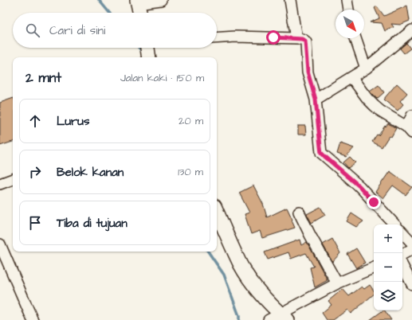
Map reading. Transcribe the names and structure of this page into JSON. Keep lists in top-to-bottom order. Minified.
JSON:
{"north":"bottom right","page":{"search":"Cari di sini","heading":["2 mnt","Jalan kaki · 150 m"],"list":[["Lurus","20 m"],["Belok kanan","130 m"],"Tiba di tujuan"],"map_buttons":["+","−"]}}
